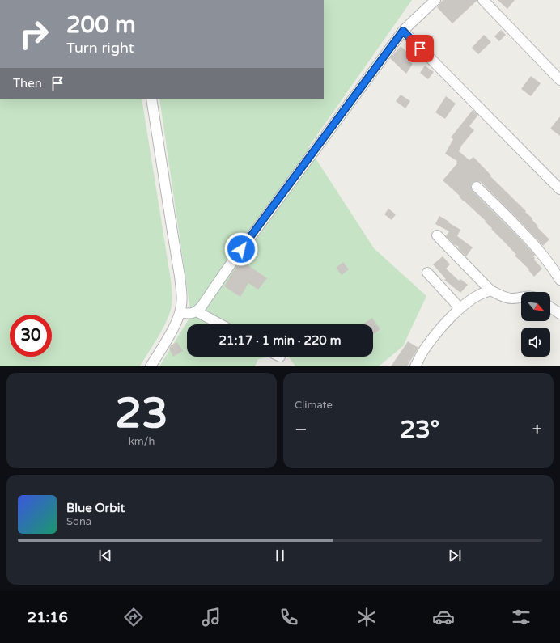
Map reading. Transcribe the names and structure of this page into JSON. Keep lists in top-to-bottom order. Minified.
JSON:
{"north":"bottom right","page":{"turn":["200 m","Turn right"],"then":"Then","limit":"30","trip":"21:17 · 1 min · 220 m","tile":[["23","km/h"],"Climate"],"heat":["−","23°","+"],"song":["Blue Orbit","Sona"],"tabs":"21:16"}}
